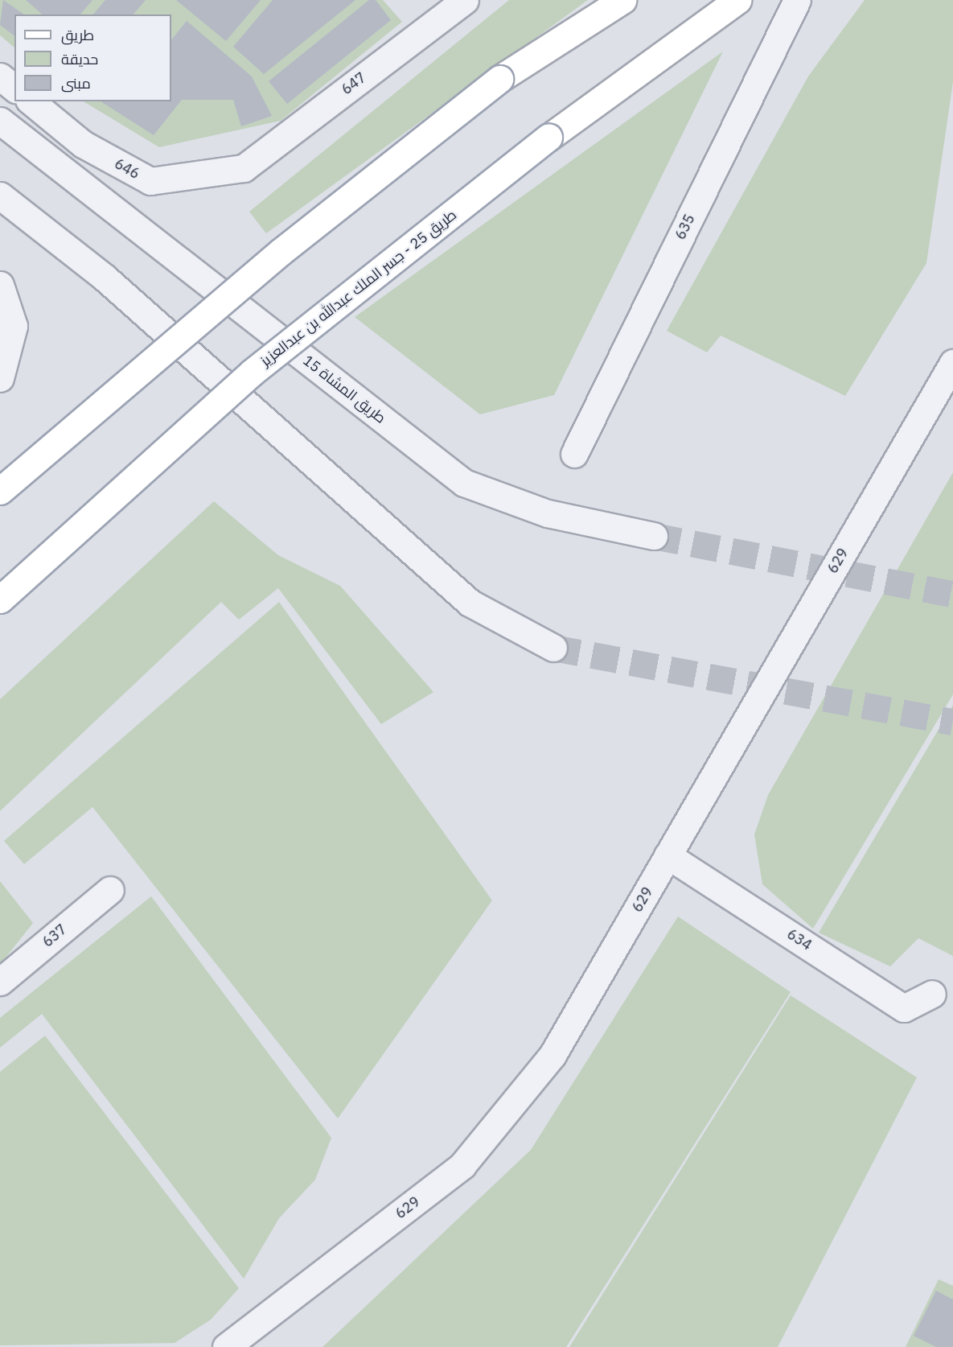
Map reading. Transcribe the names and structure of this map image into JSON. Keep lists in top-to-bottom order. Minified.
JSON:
{"streets":{"main road":["طريق 25 - جسر الملك عبدالله بن عبدالعزيز"],"street":["647","646","635","طريق المشاة 15","629","637","634"]},"crossings":[["647","646"],["629","634"]],"legend":["طريق","حديقة","مبنى"]}
